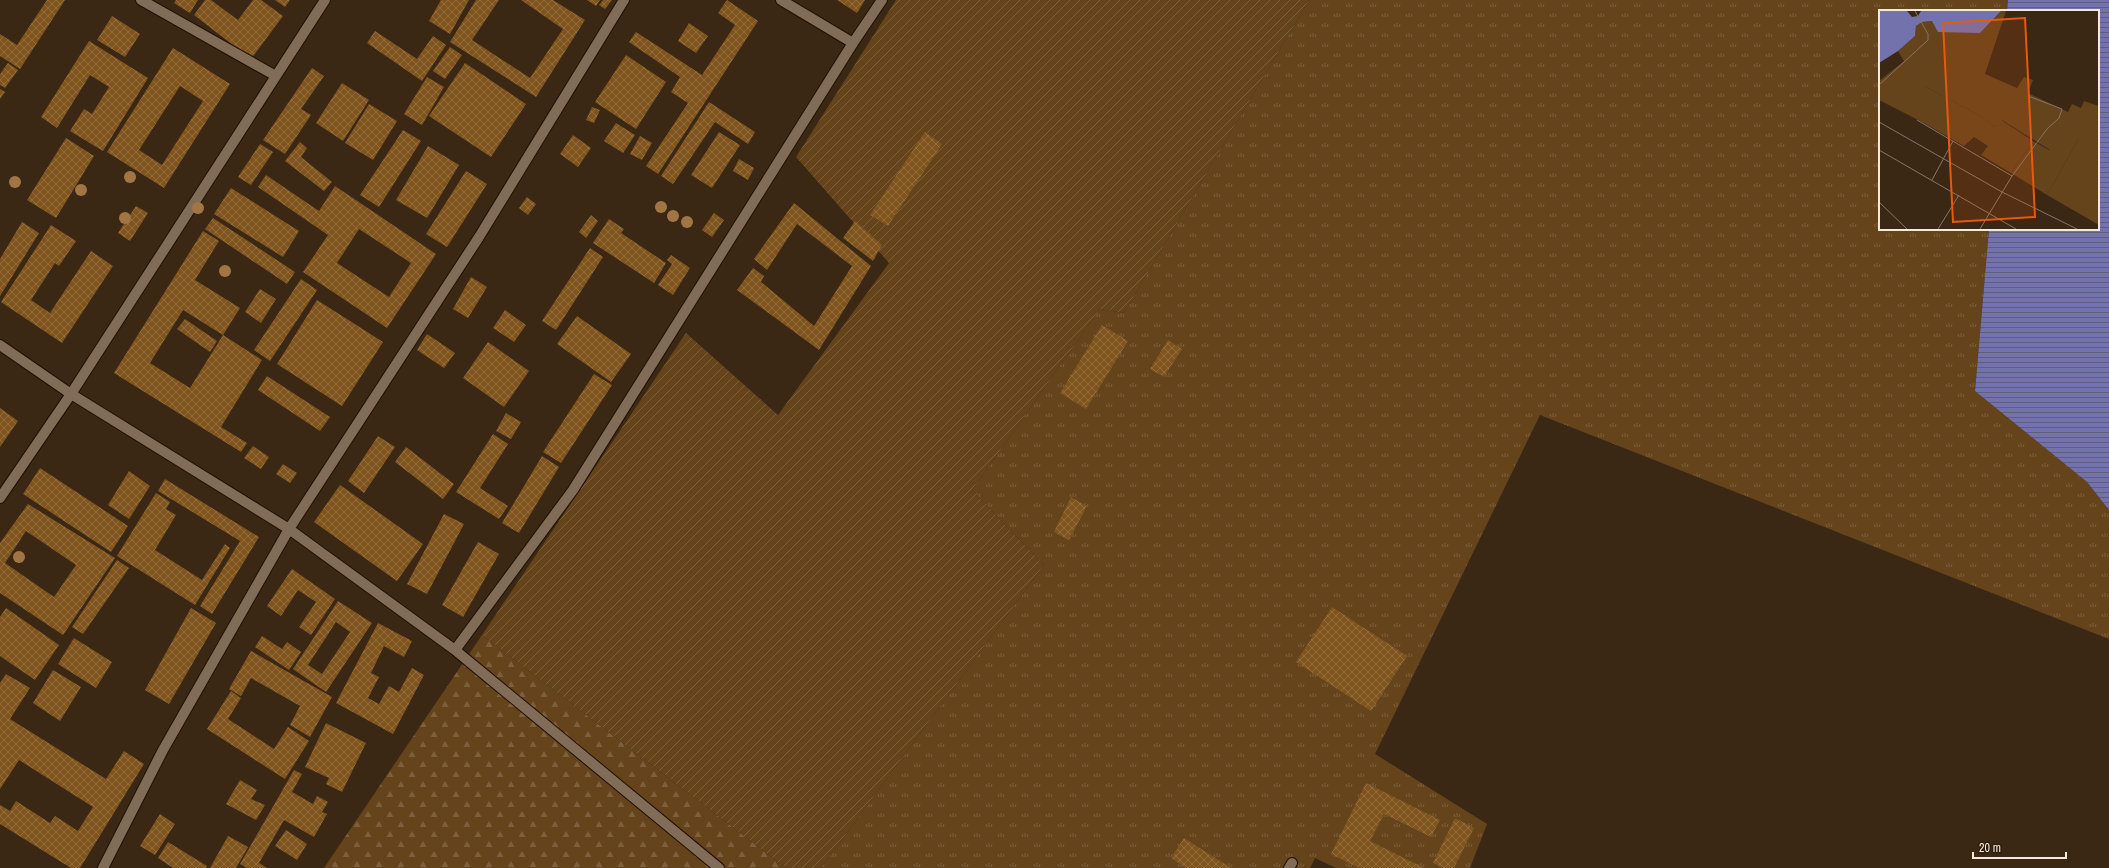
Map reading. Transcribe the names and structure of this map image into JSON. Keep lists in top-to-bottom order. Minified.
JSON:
{"scale_bar":"20 m"}
